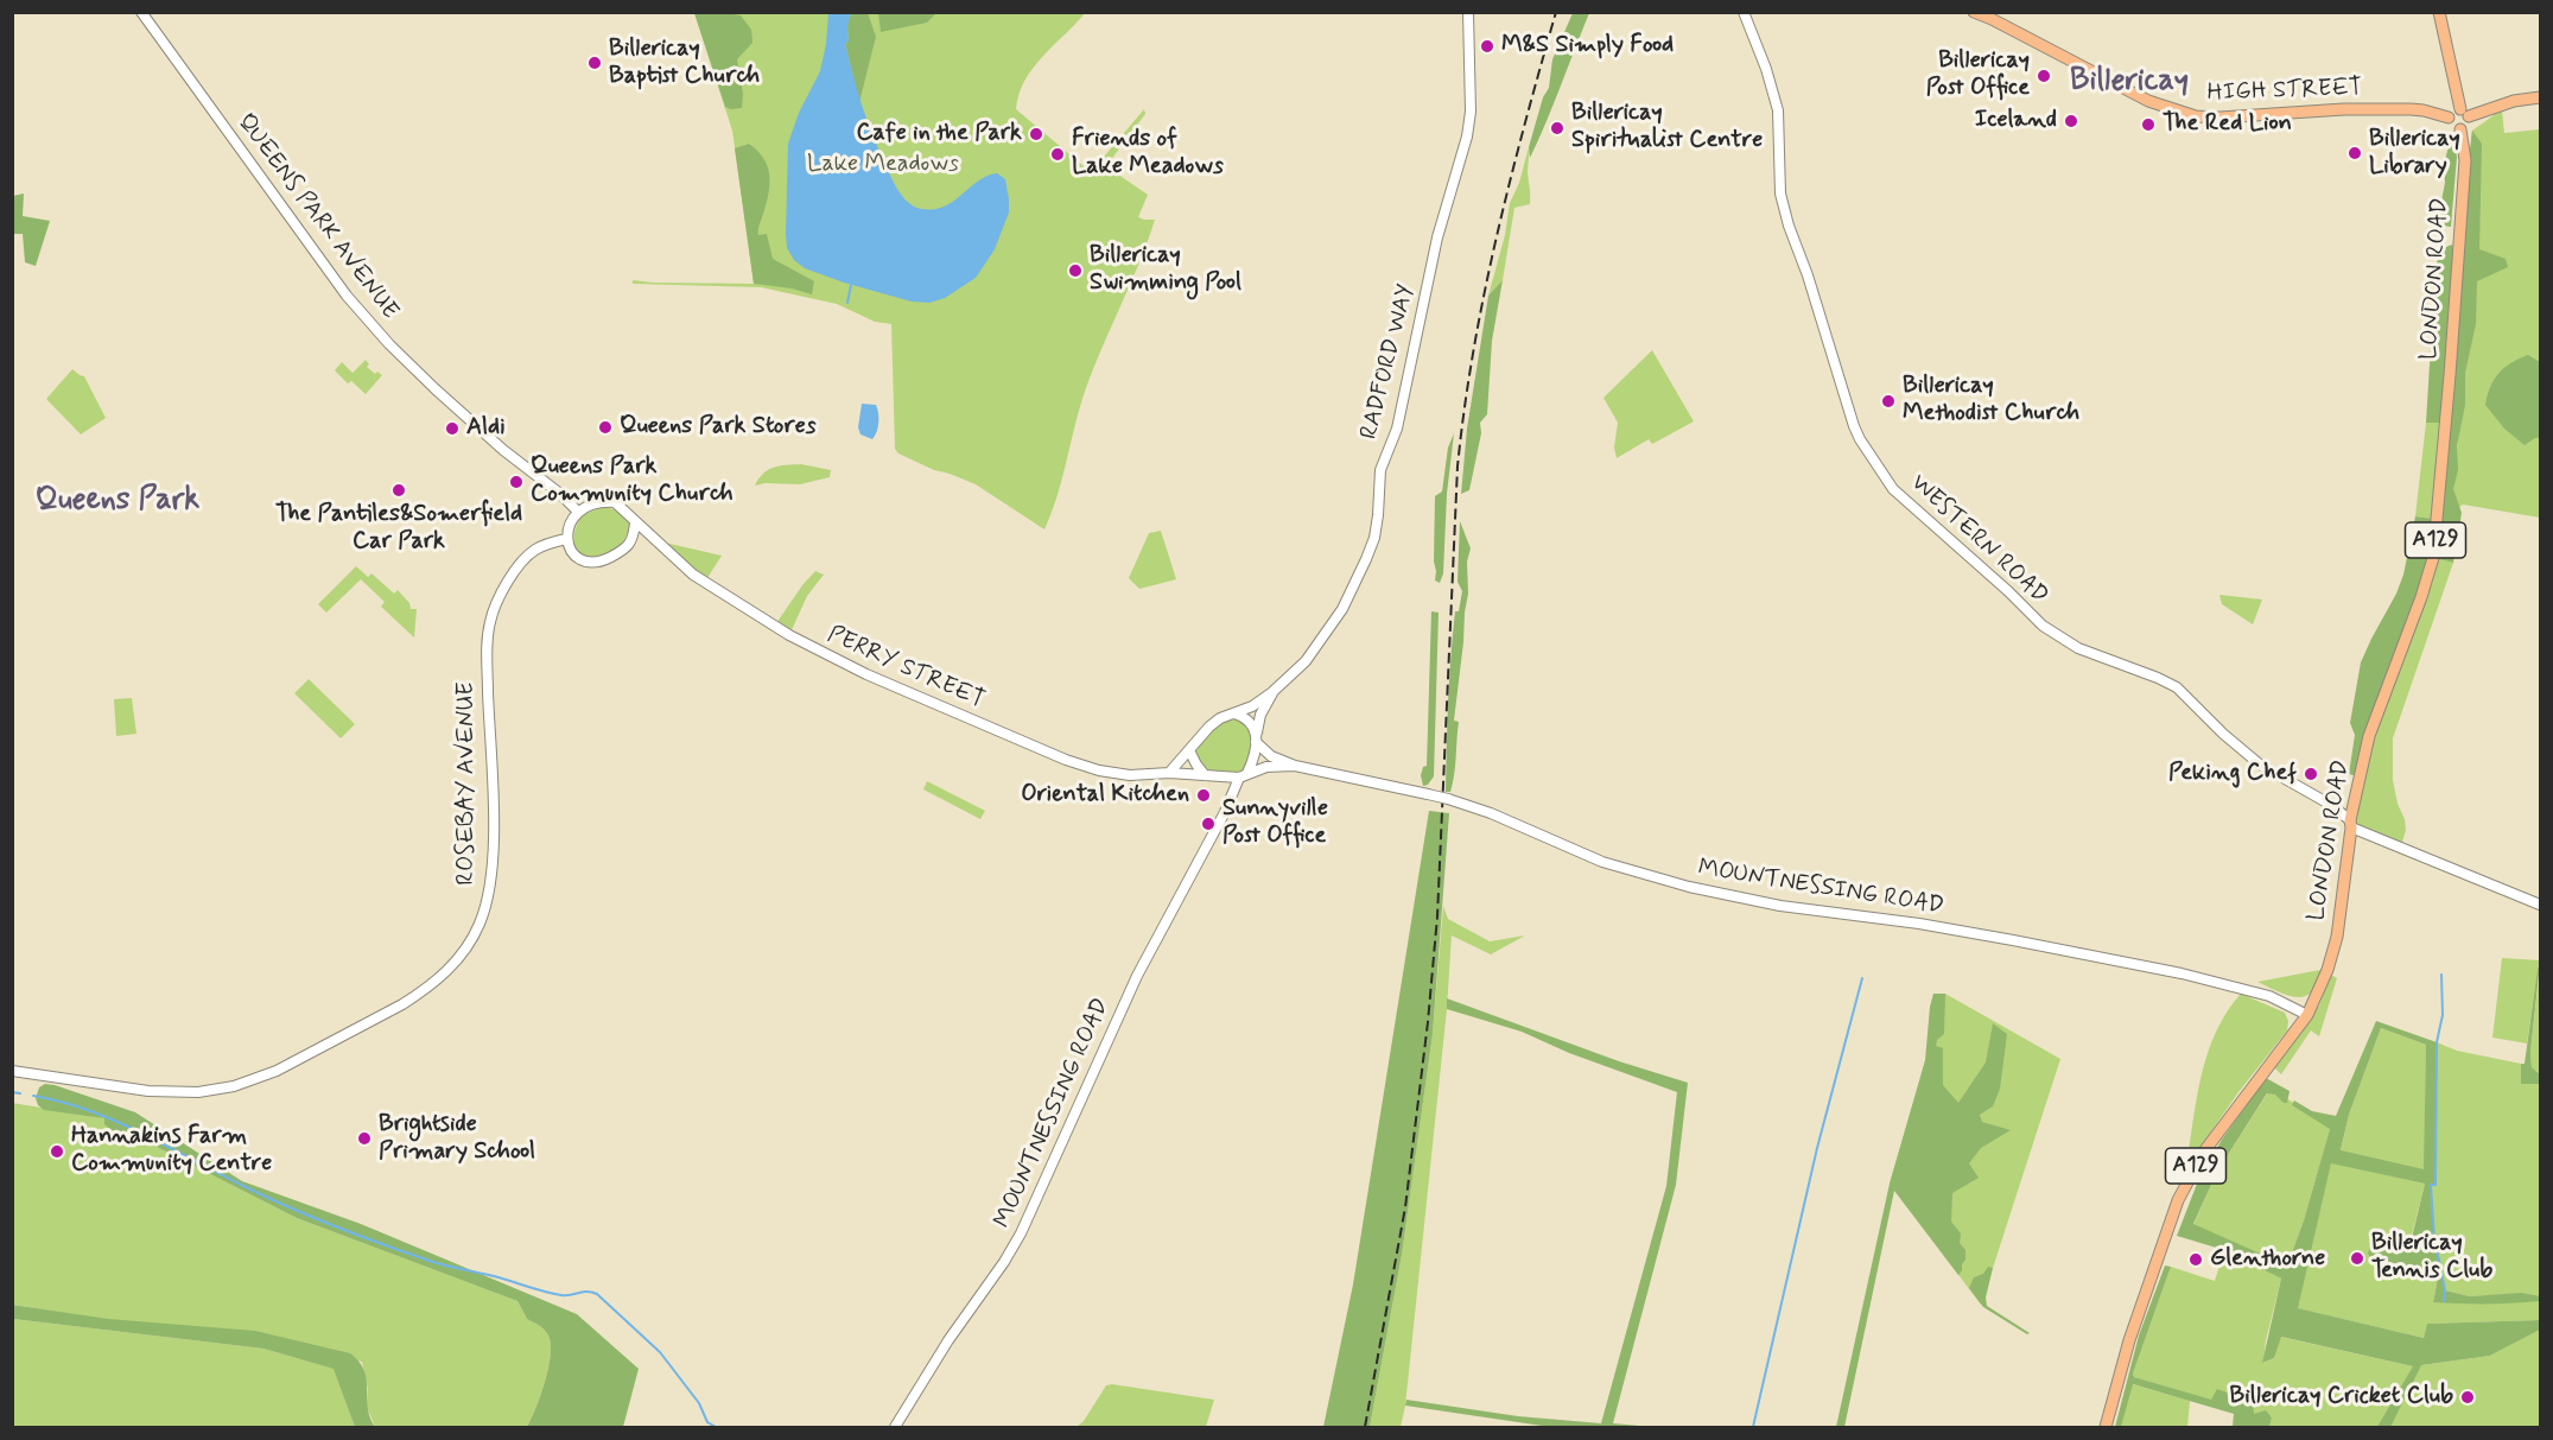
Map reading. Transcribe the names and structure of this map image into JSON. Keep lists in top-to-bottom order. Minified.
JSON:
{"streets":{"main road":["HIGH STREET","LONDON ROAD","A129"],"street":["QUEENS PARK AVENUE","RADFORD WAY","WESTERN ROAD","PERRY STREET","ROSEBAY AVENUE","MOUNTNESSING ROAD"]},"crossings":[["HIGH STREET","LONDON ROAD"],["QUEENS PARK AVENUE","PERRY STREET"],["QUEENS PARK AVENUE","ROSEBAY AVENUE"],["LONDON ROAD","WESTERN ROAD"],["LONDON ROAD","MOUNTNESSING ROAD"],["RADFORD WAY","PERRY STREET"],["RADFORD WAY","MOUNTNESSING ROAD"],["PERRY STREET","ROSEBAY AVENUE"],["PERRY STREET","MOUNTNESSING ROAD"]],"districts":["Billericay","Queens Park"],"parks":["Lake Meadows"],"places":["M&S Simply Food","Billericay Baptist Church","Billericay Post Office","Iceland","The Red Lion","Billericay Spiritualist Centre","Cafe in the Park","Billericay Library","Friends of Lake Meadows","Billericay Swimming Pool","Billericay Methodist Church","Queens Park Stores","Aldi","Queens Park Community Church","The Pantiles&Somerfield Car Park","Peking Chef","Oriental Kitchen","Sunnyville Post Office","Brightside Primary School","Hannakins Farm Community Centre","Billericay Tennis Club","Glenthorne","Billericay Cricket Club"]}
